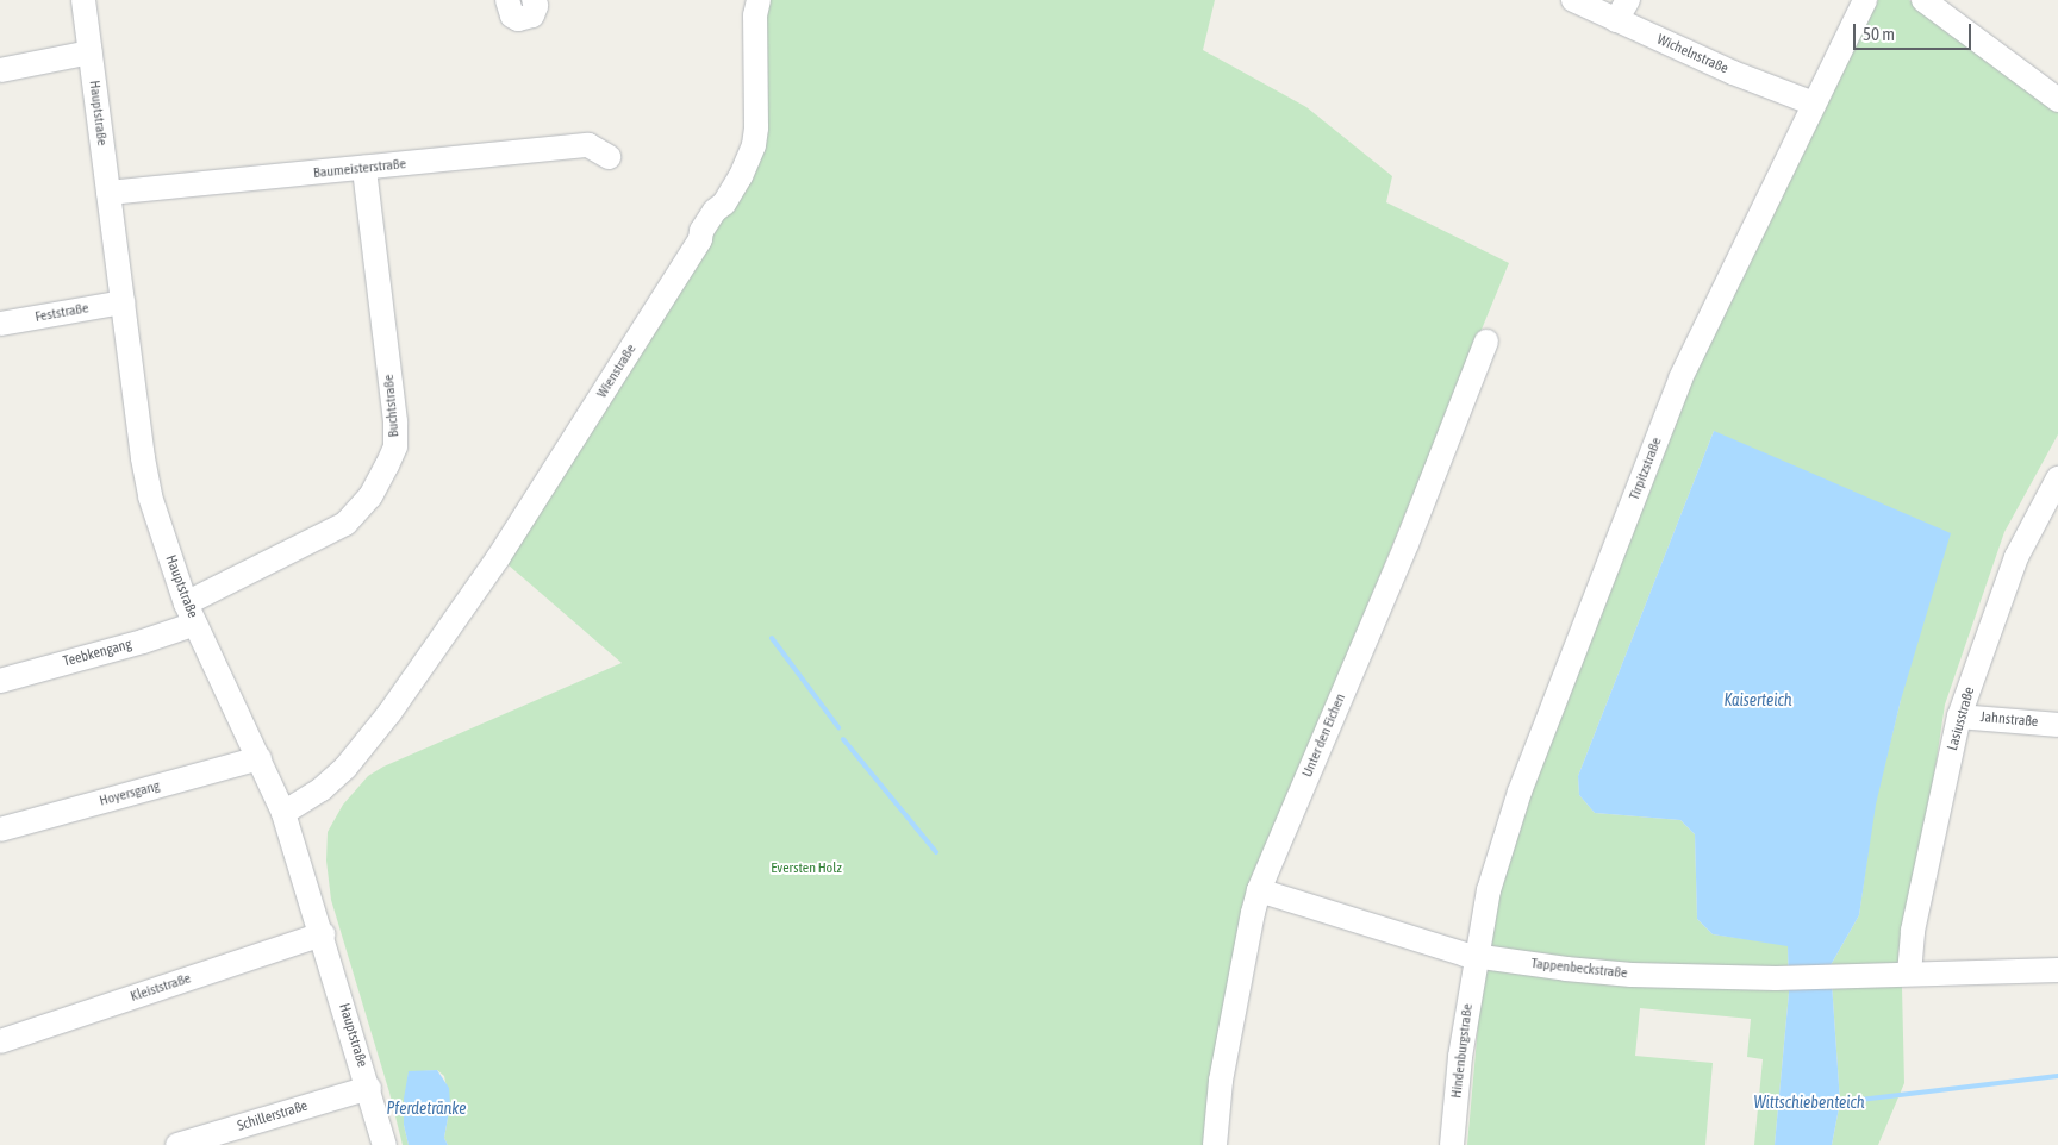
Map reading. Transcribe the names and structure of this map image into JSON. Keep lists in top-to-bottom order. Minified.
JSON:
{"streets":{"street":["Wichelnstraße","Hauptstraße","Baumeisterstraße","Feststraße","Wienstraße","Buchtstraße","Tirpitzstraße","Teebkengang","Lasiusstraße","Jahnstraße","Unter den Eichen","Hoyersgang","Tappenbeckstraße","Kleiststraße","Hindenburgstraße","Schillerstraße"]},"crossings":[["Wichelnstraße","Tirpitzstraße"],["Hauptstraße","Baumeisterstraße"],["Hauptstraße","Feststraße"],["Hauptstraße","Wienstraße"],["Hauptstraße","Buchtstraße"],["Hauptstraße","Teebkengang"],["Hauptstraße","Hoyersgang"],["Hauptstraße","Kleiststraße"],["Hauptstraße","Schillerstraße"],["Baumeisterstraße","Buchtstraße"],["Buchtstraße","Teebkengang"],["Tirpitzstraße","Tappenbeckstraße"],["Tirpitzstraße","Hindenburgstraße"],["Lasiusstraße","Jahnstraße"],["Lasiusstraße","Tappenbeckstraße"],["Unter den Eichen","Tappenbeckstraße"],["Tappenbeckstraße","Hindenburgstraße"]],"water":["Kaiserteich","Wittschiebenteich","Pferdetränke"],"parks":["Eversten Holz"],"scale_bar":"50 m"}
